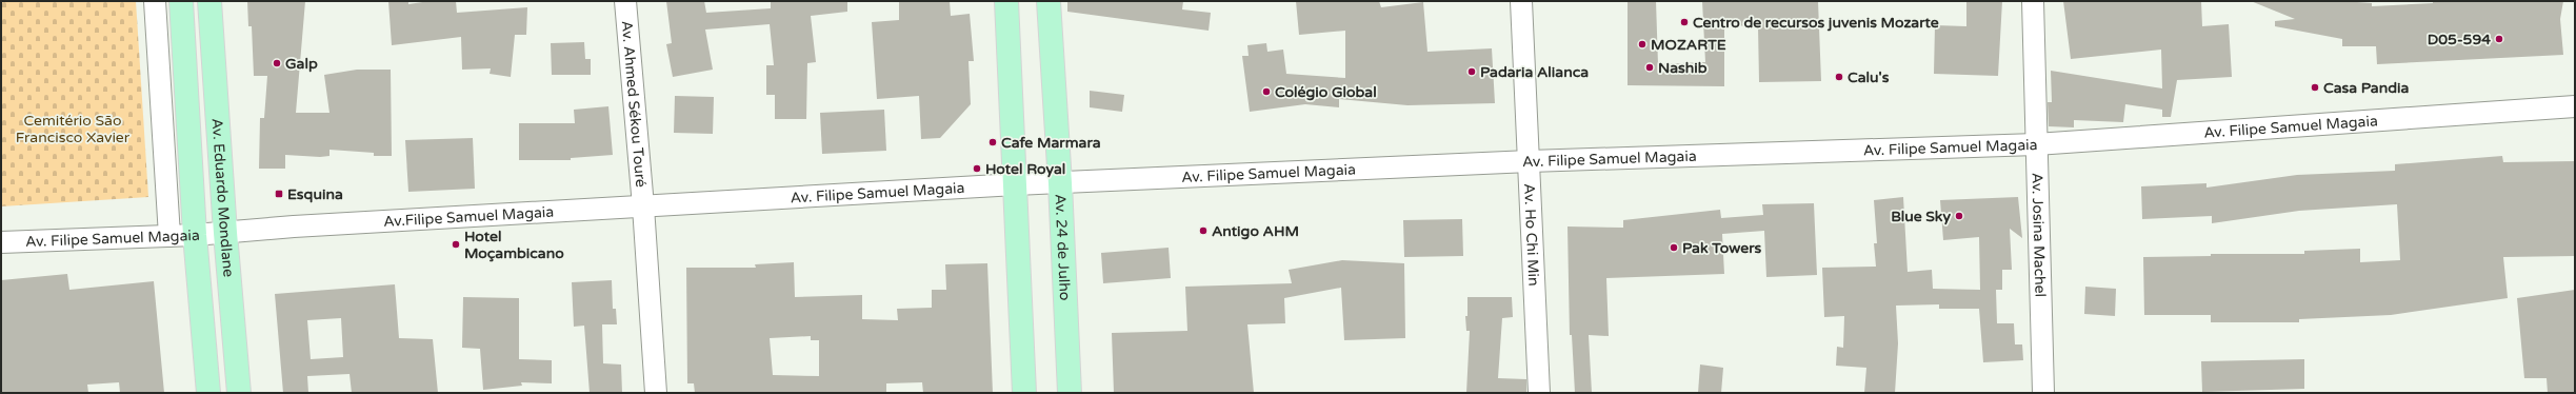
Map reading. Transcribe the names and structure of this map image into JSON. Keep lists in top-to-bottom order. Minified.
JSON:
{"streets":{"main road":["Av. Eduardo Mondlane","Av. 24 de Julho"],"street":["Av. Ahmed Sékou Touré","Av. Filipe Samuel Magaia","Av.Filipe Samuel Magaia","Av. Ho Chi Min","Av. Josina Machel"]},"crossings":[["Av. Ahmed Sékou Touré","Av. Filipe Samuel Magaia"],["Av. Ahmed Sékou Touré","Av.Filipe Samuel Magaia"],["Av. Filipe Samuel Magaia","Av. Eduardo Mondlane"],["Av. Filipe Samuel Magaia","Av.Filipe Samuel Magaia"],["Av. Filipe Samuel Magaia","Av. Ho Chi Min"],["Av. Filipe Samuel Magaia","Av. Josina Machel"],["Av. Filipe Samuel Magaia","Av. 24 de Julho"],["Av. Eduardo Mondlane","Av.Filipe Samuel Magaia"]],"parks":["Cemitério São Francisco Xavier"],"places":{"other":["Centro de recursos juvenis Mozarte","D05-594","MOZARTE","Galp","Nashib","Padaria Alianca","Calu's","Casa Pandia","Colégio Global","Cafe Marmara","Hotel Royal","Blue Sky","Antigo AHM","Hotel Moçambicano","Pak Towers"],"transit":["Esquina"]}}
